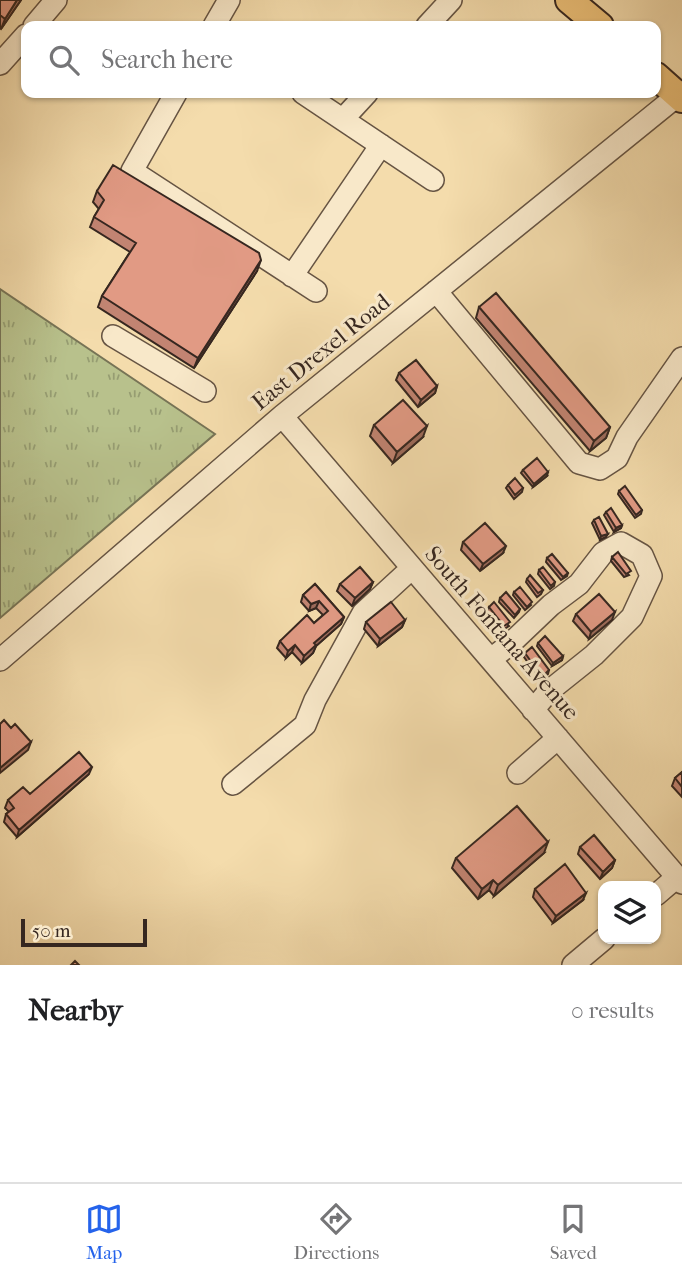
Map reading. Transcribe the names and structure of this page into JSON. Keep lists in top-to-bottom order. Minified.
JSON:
{"streets":{"street":["East Drexel Road","South Fontana Avenue"]},"crossings":[["East Drexel Road","South Fontana Avenue"]],"scale_bar":"50 m","page":{"search":"Search here","scale":"50 m","heading":["Nearby","0 results"],"nav":["Map","Directions","Saved"]}}
